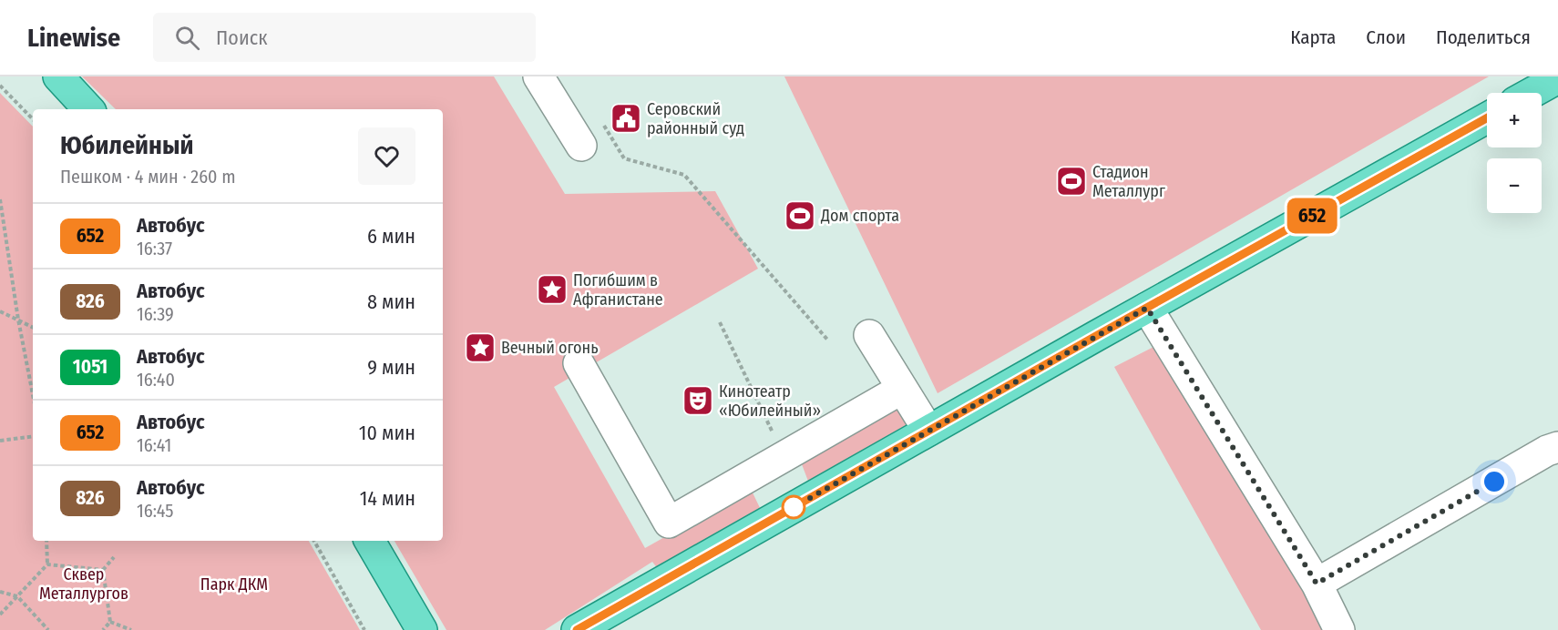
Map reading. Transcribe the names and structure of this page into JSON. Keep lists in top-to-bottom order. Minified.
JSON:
{"parks":["Сквер Металлургов","Парк ДКМ"],"places":{"public building":["Серовский районный суд"],"sports":["Стадион Металлург","Дом спорта"],"place":["Погибшим в Афганистане","Вечный огонь"],"theatre":["Кинотеатр «Юбилейный»"]},"lines":["bus line 652"],"page":{"header":"Linewise","search":"Поиск","nav":["Карта","Слои","Поделиться"],"on_map":"652","map_buttons":["+","−"],"heading":["Юбилейный","Пешком · 4 мин · 260 m"],"list":[{"mark":"652","name":"Автобус","note":"16:37","value":"6 мин"},{"mark":"826","name":"Автобус","note":"16:39","value":"8 мин"},{"mark":"1051","name":"Автобус","note":"16:40","value":"9 мин"},{"mark":"652","name":"Автобус","note":"16:41","value":"10 мин"},{"mark":"826","name":"Автобус","note":"16:45","value":"14 мин"}]}}
